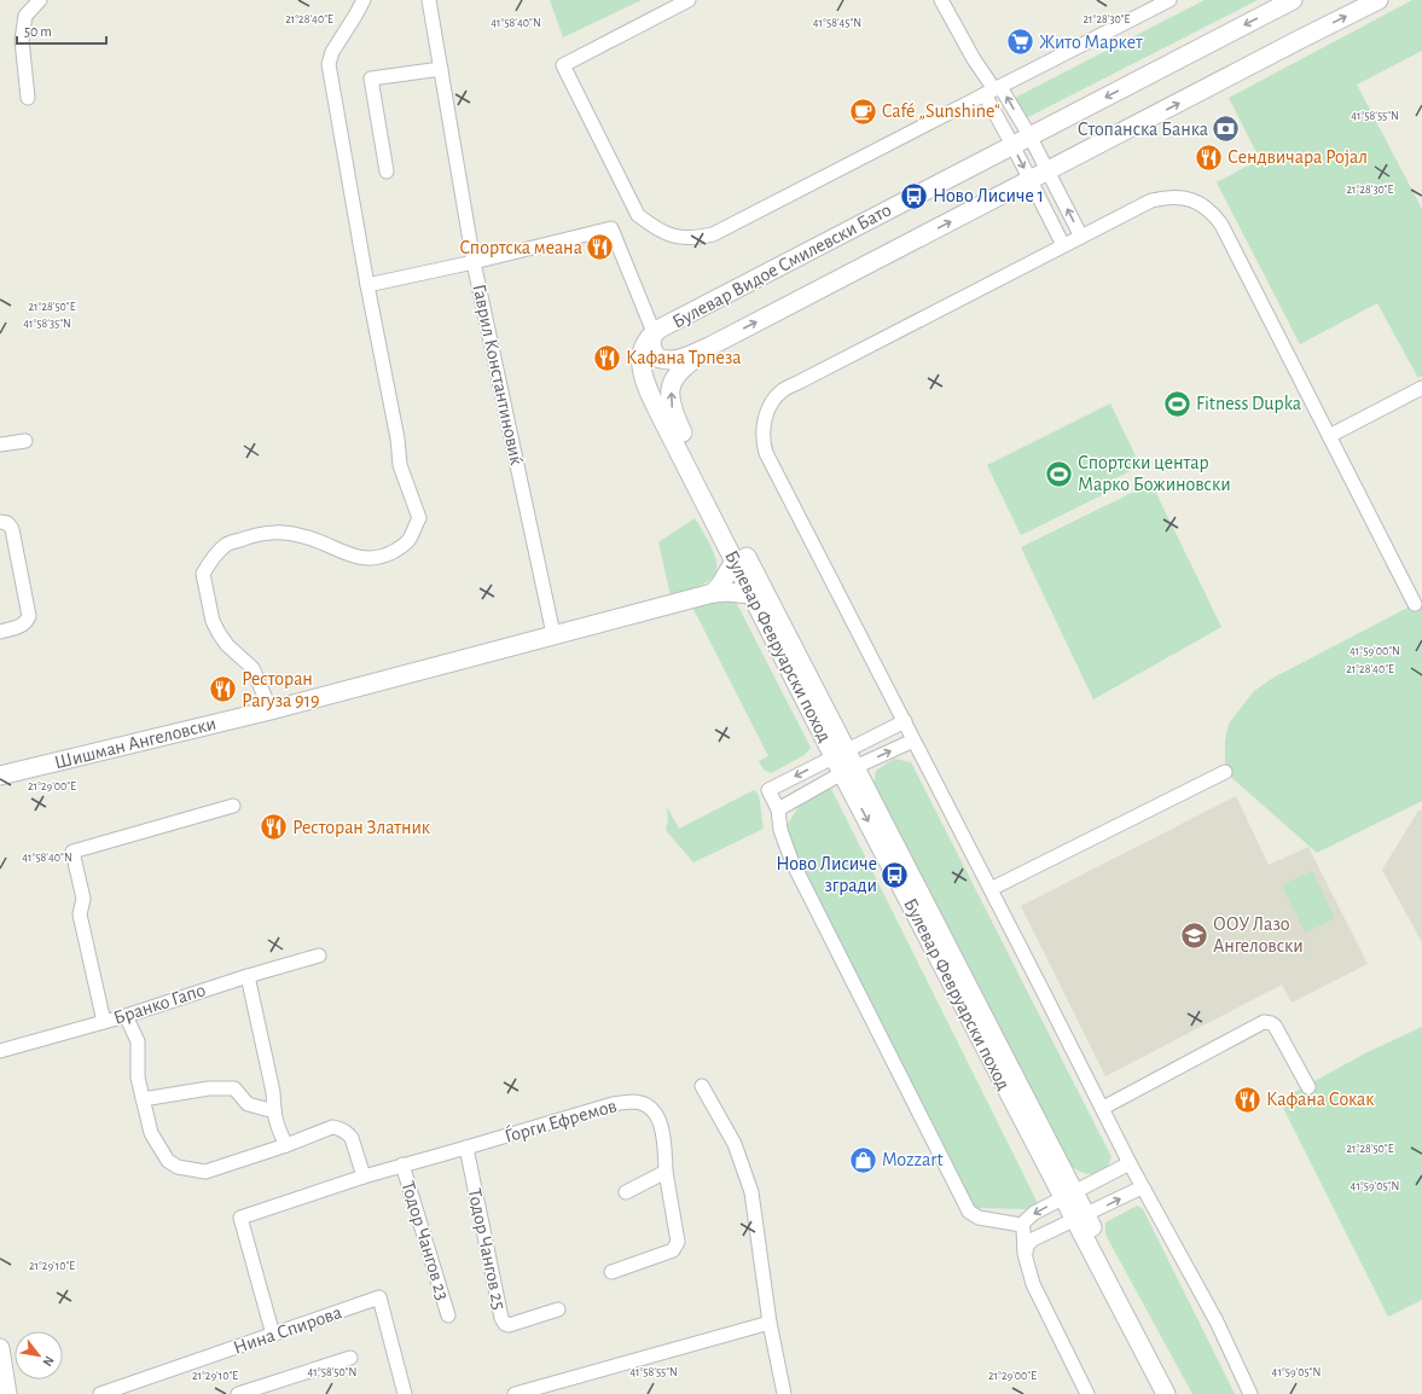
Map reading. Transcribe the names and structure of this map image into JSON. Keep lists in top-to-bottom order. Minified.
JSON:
{"streets":{"street":["Булевар Видое Смилевски Бато","Гаврил Константиновиќ","Булевар Февруарски поход","Шишман Ангеловски","Бранко Гапо","Ѓорги Ефремов","Тодор Чангов 23","Тодор Чангов 25","Нина Спирова"]},"crossings":[["Булевар Видое Смилевски Бато","Булевар Февруарски поход"],["Ѓорги Ефремов","Тодор Чангов 23"],["Ѓорги Ефремов","Тодор Чангов 25"],["Ѓорги Ефремов","Нина Спирова"]],"places":{"supermarket":["Жито Маркет"],"cafe":["Café „Sunshine“"],"bank":["Стопанска Банка"],"restaurant":["Сендвичара Ројал","Спортска меана","Кафана Трпеза","Ресторан Рагуза 919","Ресторан Златник","Кафана Сокак"],"bus stop":["Ново Лисиче 1","Ново Лисиче згради"],"sports":["Fitness Dupka","Спортски центар Марко Божиновски"],"school or university":["ООУ Лазо Ангеловски"],"shop":["Mozzart"]},"scale_bar":"50 m","north":"bottom right","coordinates":["21°28'40\"E","21°28'30\"E","41°58'40\"N","41°58'45\"N","41°58'55\"N","21°28'50\"E","41°58'35\"N","41°59'00\"N","21°29'00\"E","41°59'05\"N","21°29'10\"E","41°58'50\"N"]}
